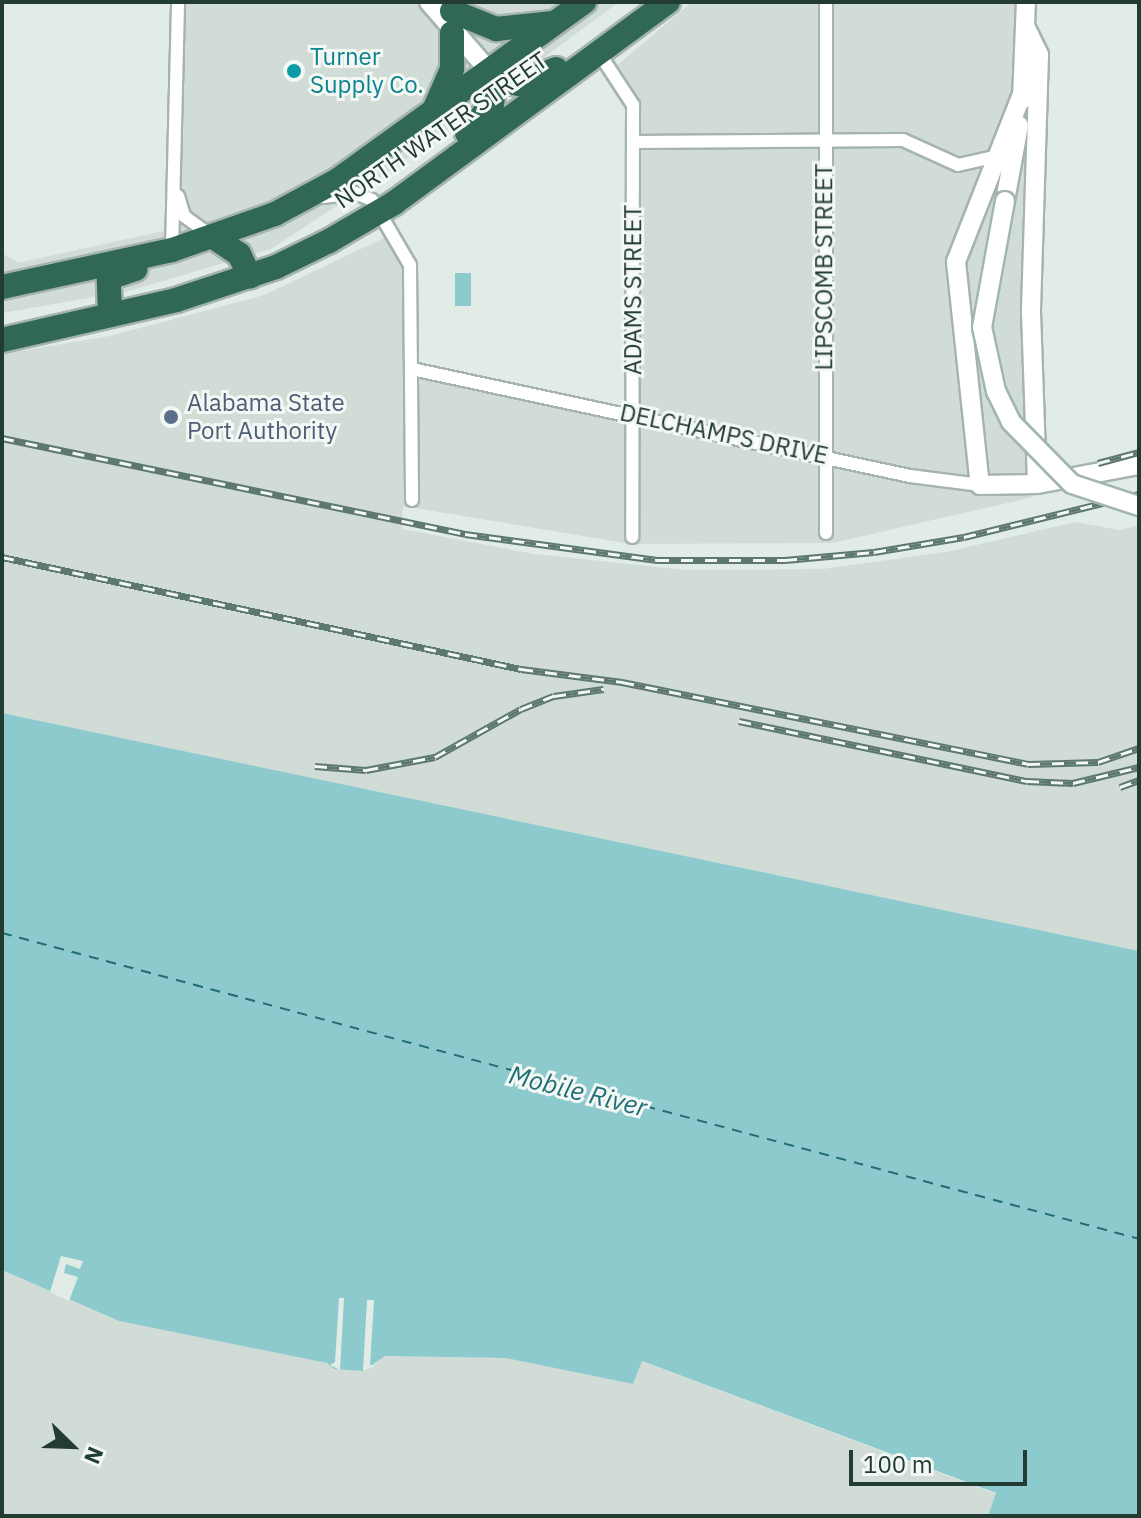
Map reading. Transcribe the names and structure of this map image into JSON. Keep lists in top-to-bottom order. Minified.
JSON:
{"streets":{"highway":["NORTH WATER STREET"],"street":["LIPSCOMB STREET","ADAMS STREET","DELCHAMPS DRIVE"]},"crossings":[["NORTH WATER STREET","ADAMS STREET"],["LIPSCOMB STREET","DELCHAMPS DRIVE"],["ADAMS STREET","DELCHAMPS DRIVE"]],"water":["Mobile River"],"places":["Turner Supply Co.","Alabama State Port Authority"],"scale_bar":"100 m","north":"bottom right"}
